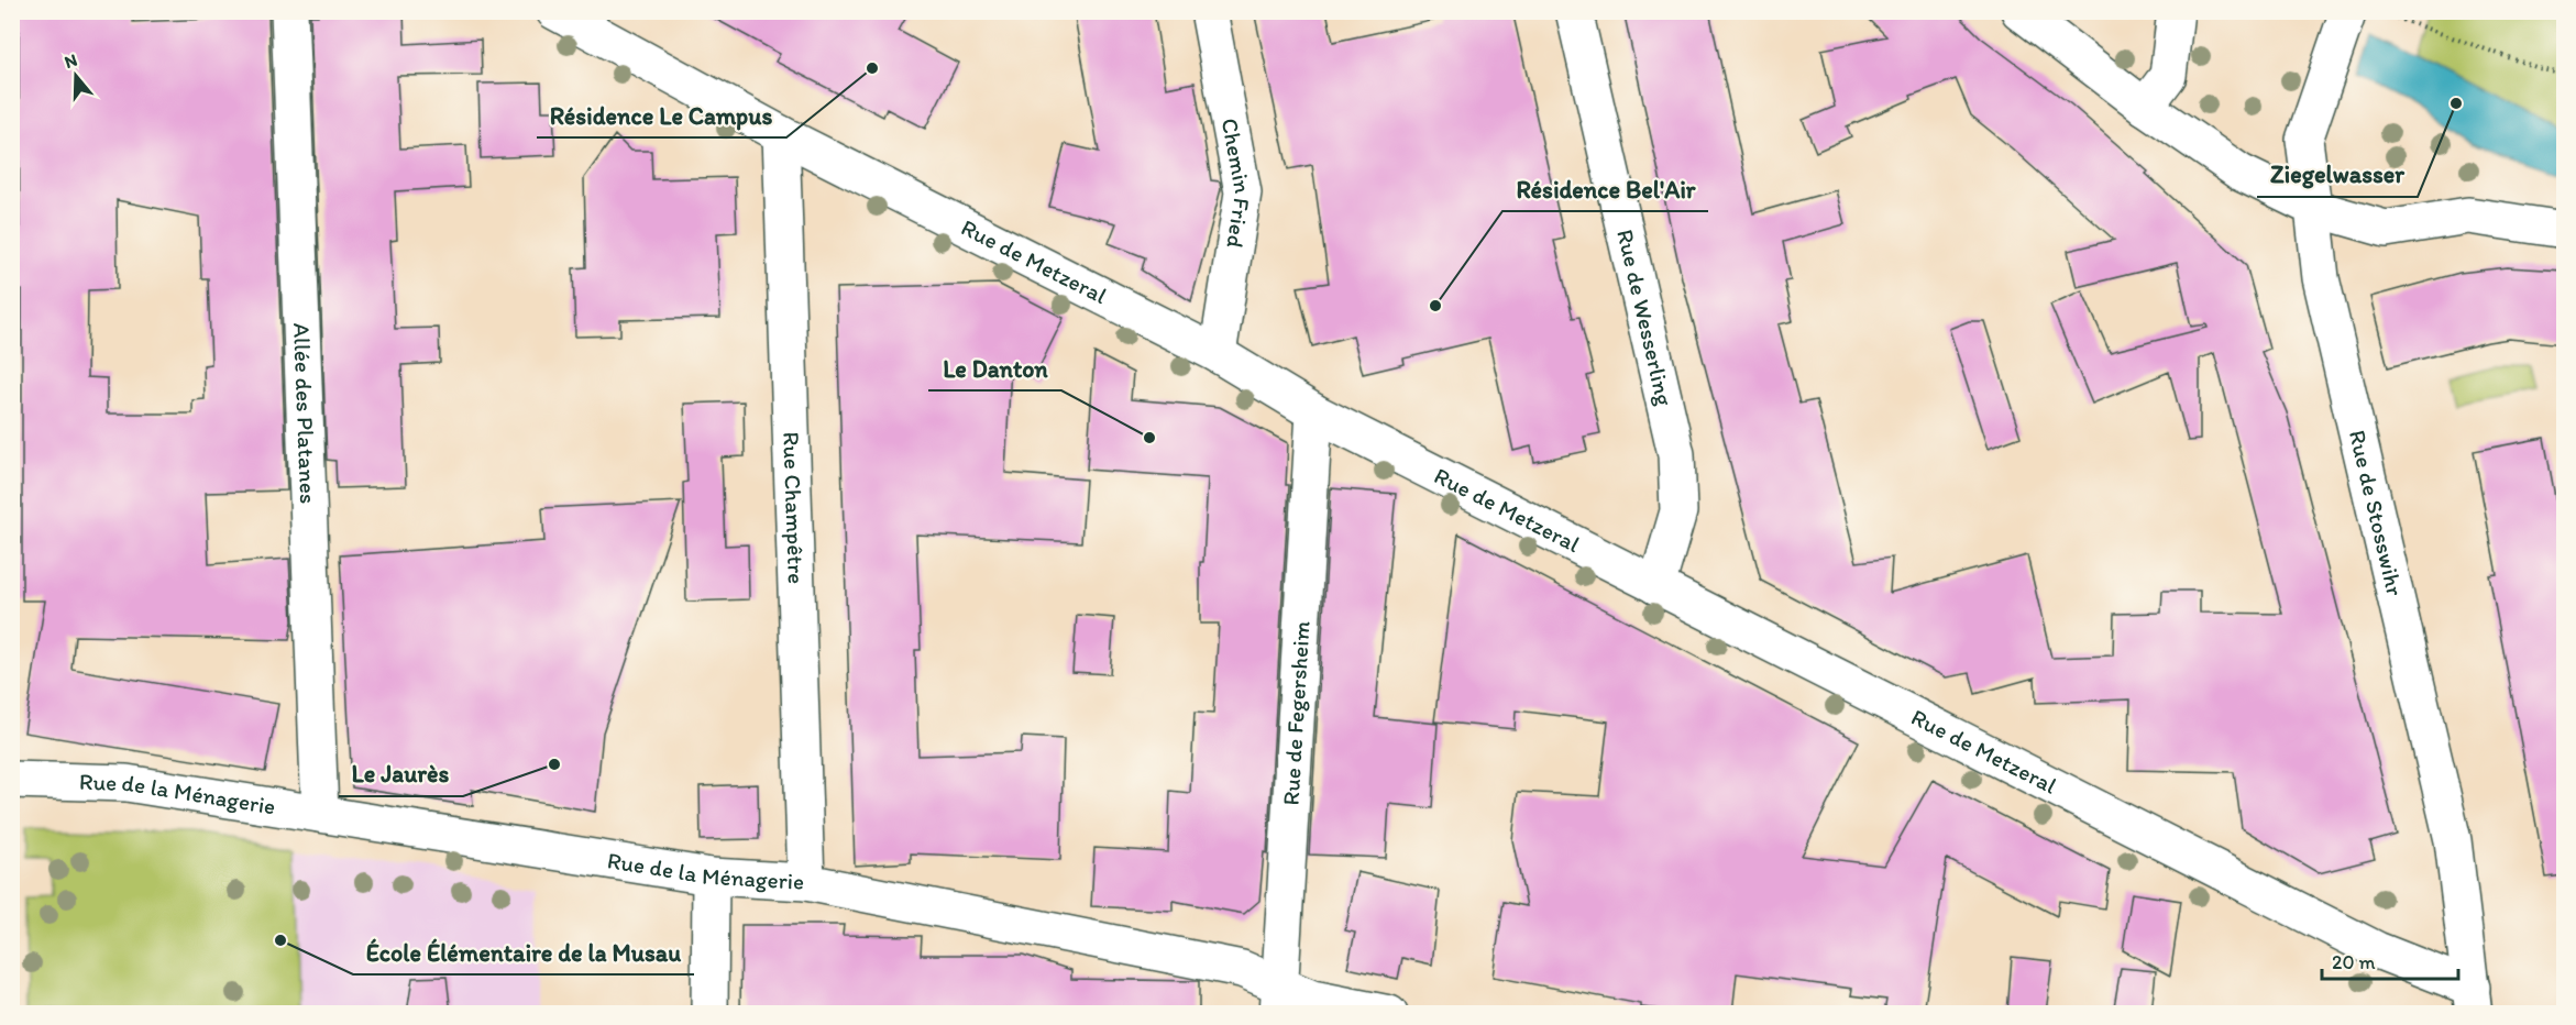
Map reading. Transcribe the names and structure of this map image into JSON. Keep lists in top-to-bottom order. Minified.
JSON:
{"streets":{"street":["Chemin Fried","Rue de Metzeral","Rue de Wesserling","Allée des Platanes","Rue Champêtre","Rue de Stosswihr","Rue de Fegersheim","Rue de la Ménagerie"]},"crossings":[["Chemin Fried","Rue de Metzeral"],["Rue de Metzeral","Rue de Wesserling"],["Rue de Metzeral","Rue Champêtre"],["Rue de Metzeral","Rue de Stosswihr"],["Rue de Metzeral","Rue de Fegersheim"],["Allée des Platanes","Rue de la Ménagerie"],["Rue Champêtre","Rue de la Ménagerie"],["Rue de Fegersheim","Rue de la Ménagerie"]],"places":["Résidence Le Campus","Ziegelwasser","Résidence Bel'Air","Le Danton","Le Jaurès","École Élémentaire de la Musau"],"scale_bar":"20 m","north":"top"}
